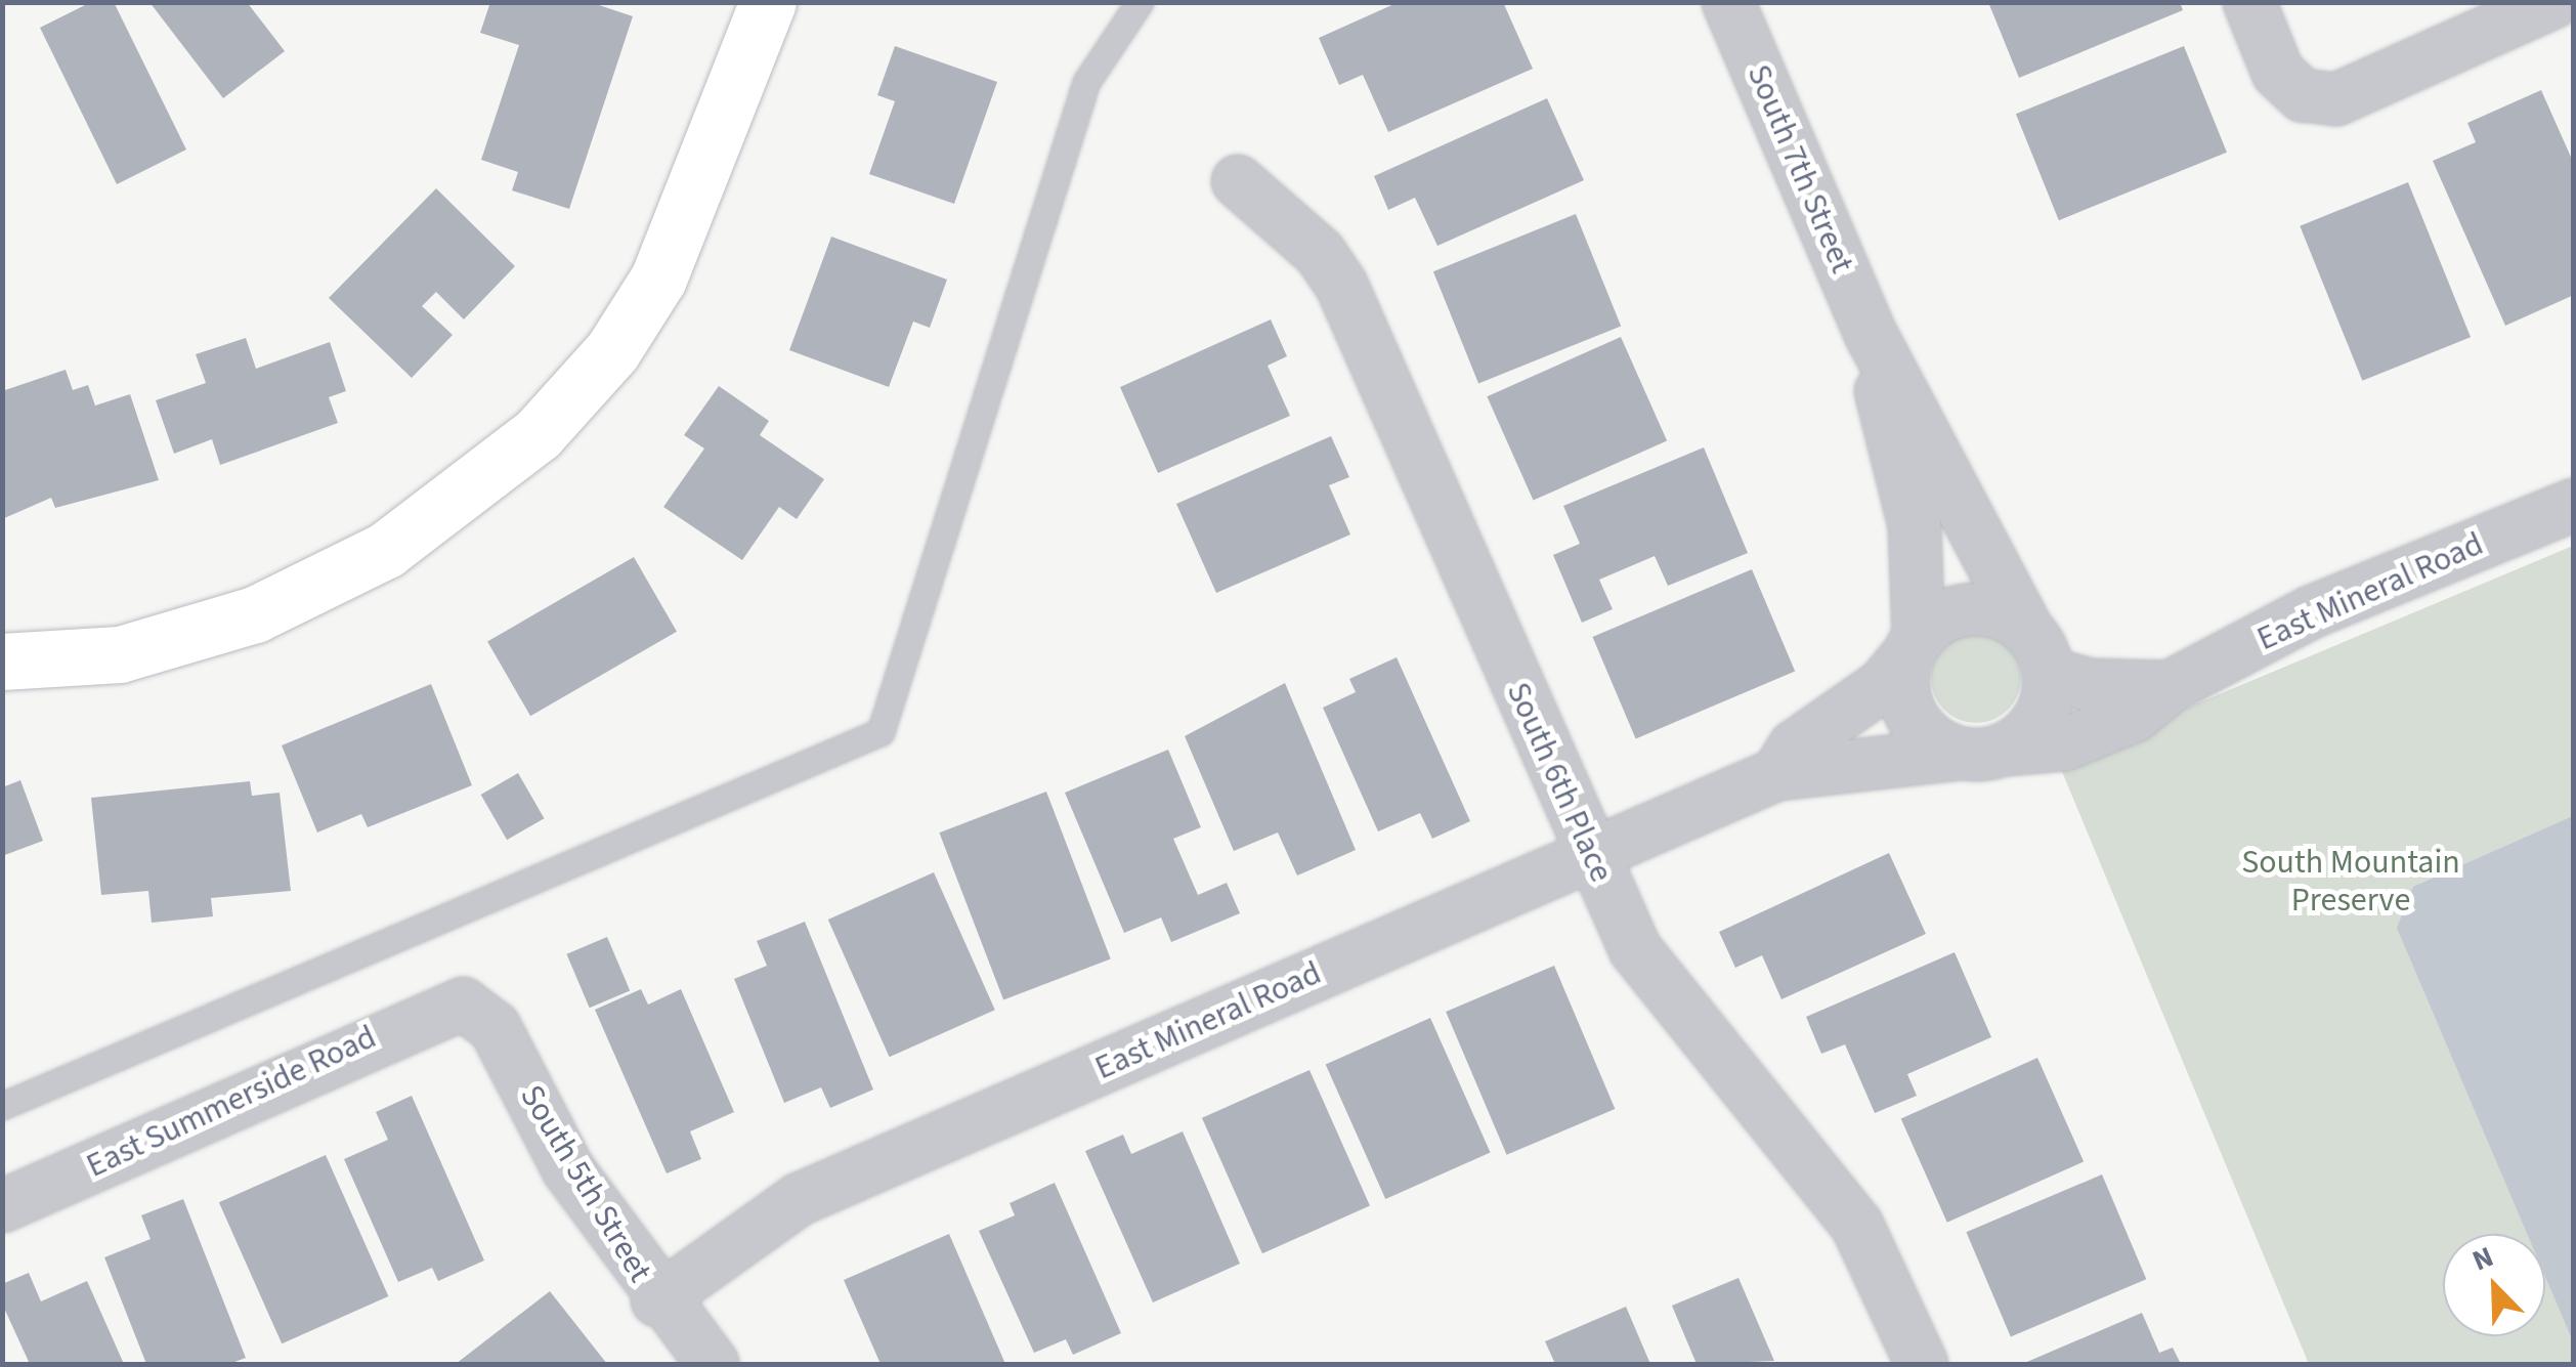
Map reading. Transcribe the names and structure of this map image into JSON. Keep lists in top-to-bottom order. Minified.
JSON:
{"streets":{"street":["South 7th Street","East Mineral Road","South 6th Place","East Summerside Road","South 5th Street"]},"crossings":[["South 7th Street","East Mineral Road"],["East Mineral Road","South 6th Place"],["East Mineral Road","South 5th Street"],["East Summerside Road","South 5th Street"]],"parks":["South Mountain Preserve"],"north":"top left"}
